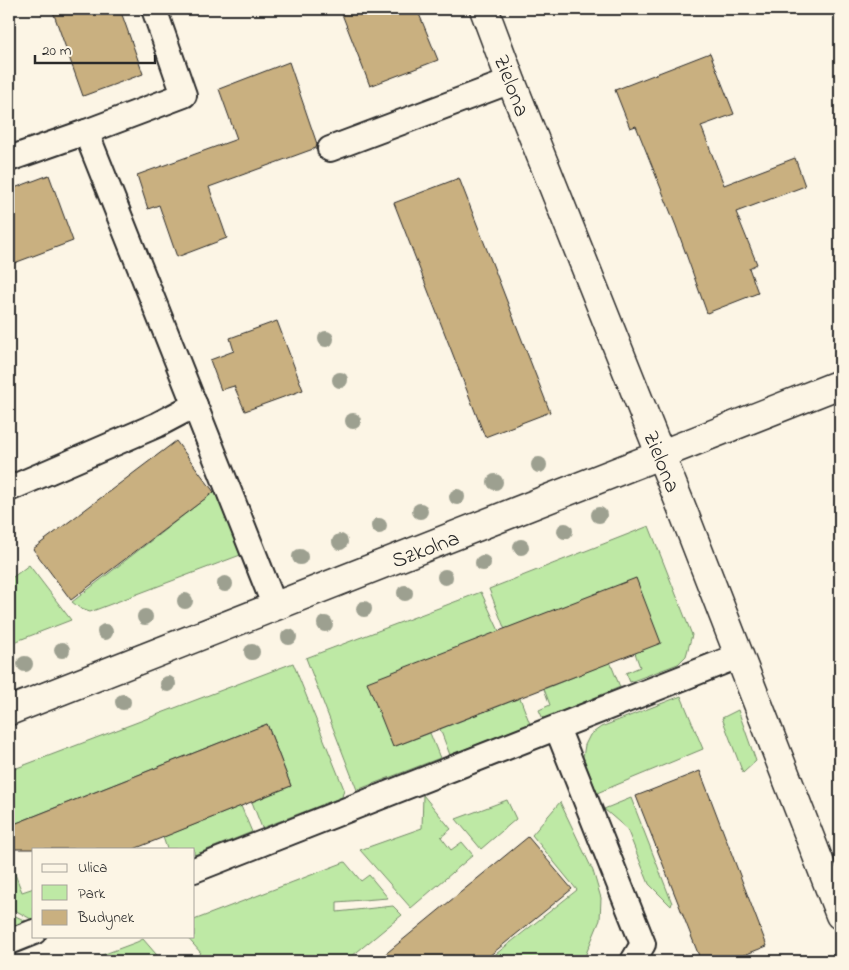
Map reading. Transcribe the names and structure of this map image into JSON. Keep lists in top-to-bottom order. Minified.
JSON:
{"streets":{"street":["Zielona","Szkolna"]},"crossings":[["Zielona","Szkolna"]],"legend":["Ulica","Park","Budynek"],"scale_bar":"20 m"}
